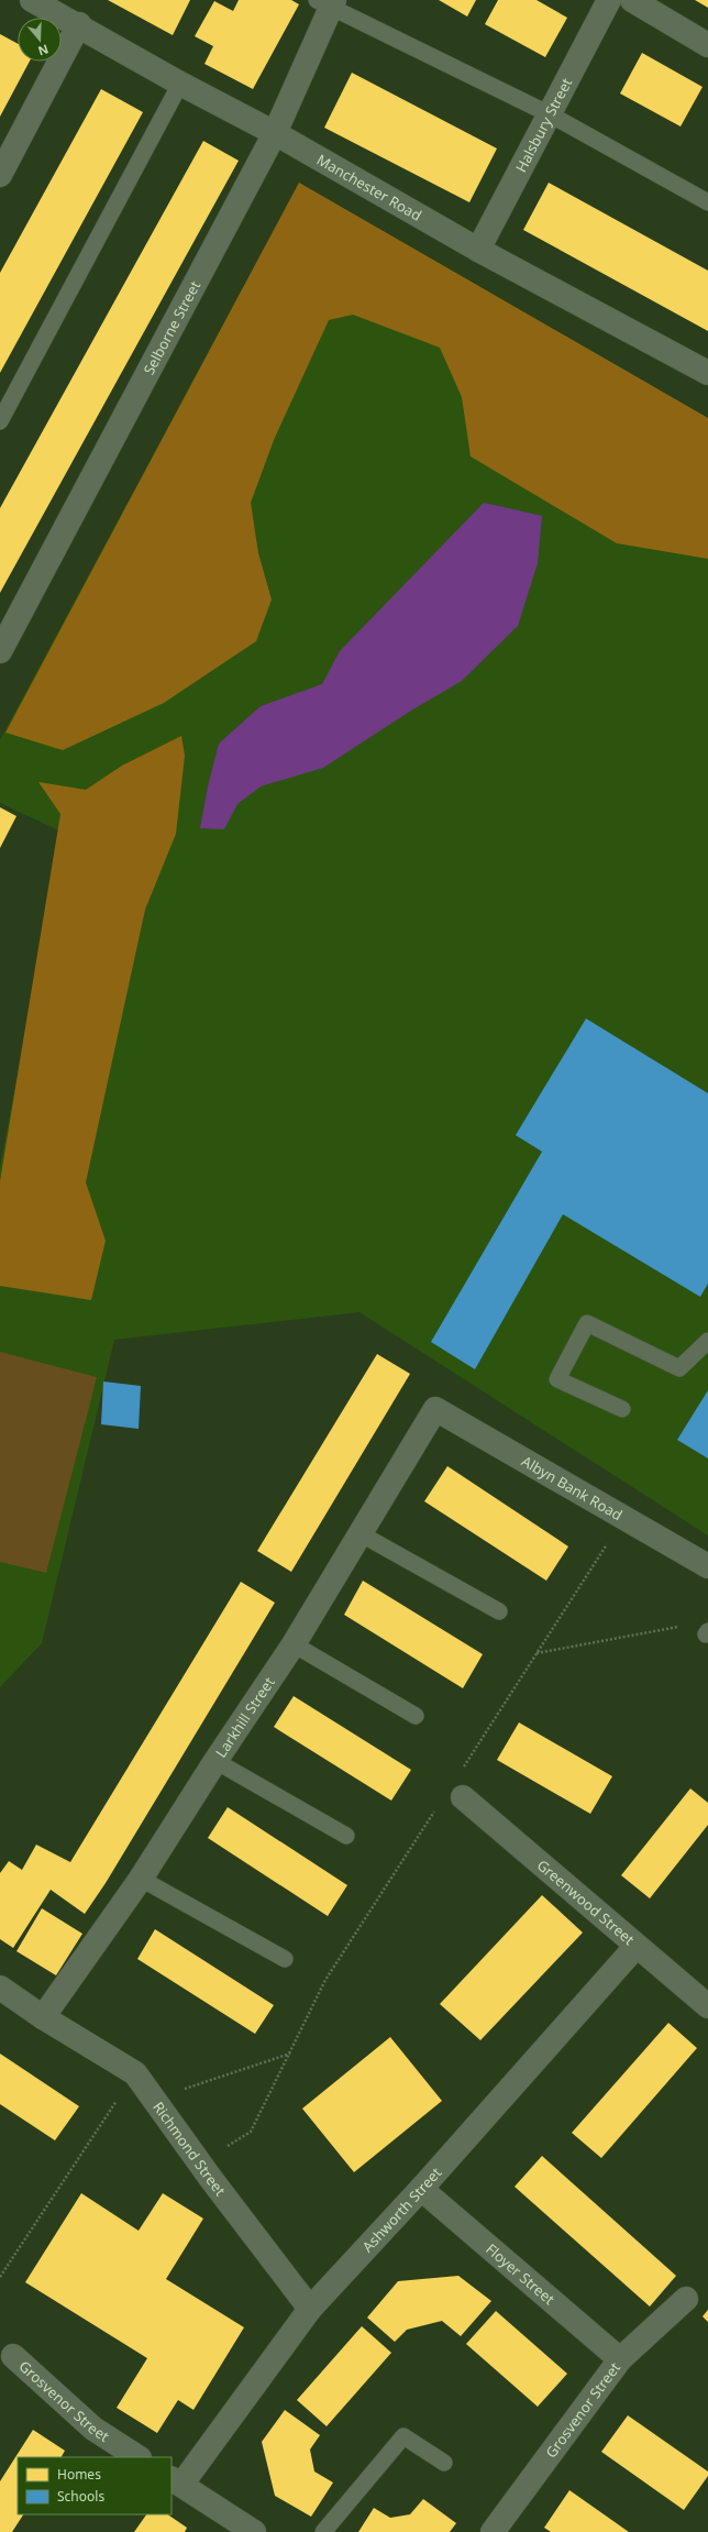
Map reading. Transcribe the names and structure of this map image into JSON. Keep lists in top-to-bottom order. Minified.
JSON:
{"streets":{"street":["Halsbury Street","Manchester Road","Selborne Street","Albyn Bank Road","Larkhill Street","Greenwood Street","Richmond Street","Ashworth Street","Floyer Street","Grosvenor Street"]},"crossings":[["Halsbury Street","Manchester Road"],["Manchester Road","Selborne Street"],["Albyn Bank Road","Larkhill Street"],["Larkhill Street","Richmond Street"],["Greenwood Street","Ashworth Street"],["Richmond Street","Ashworth Street"],["Ashworth Street","Floyer Street"],["Floyer Street","Grosvenor Street"]],"legend":["Homes","Schools"],"north":"bottom"}
